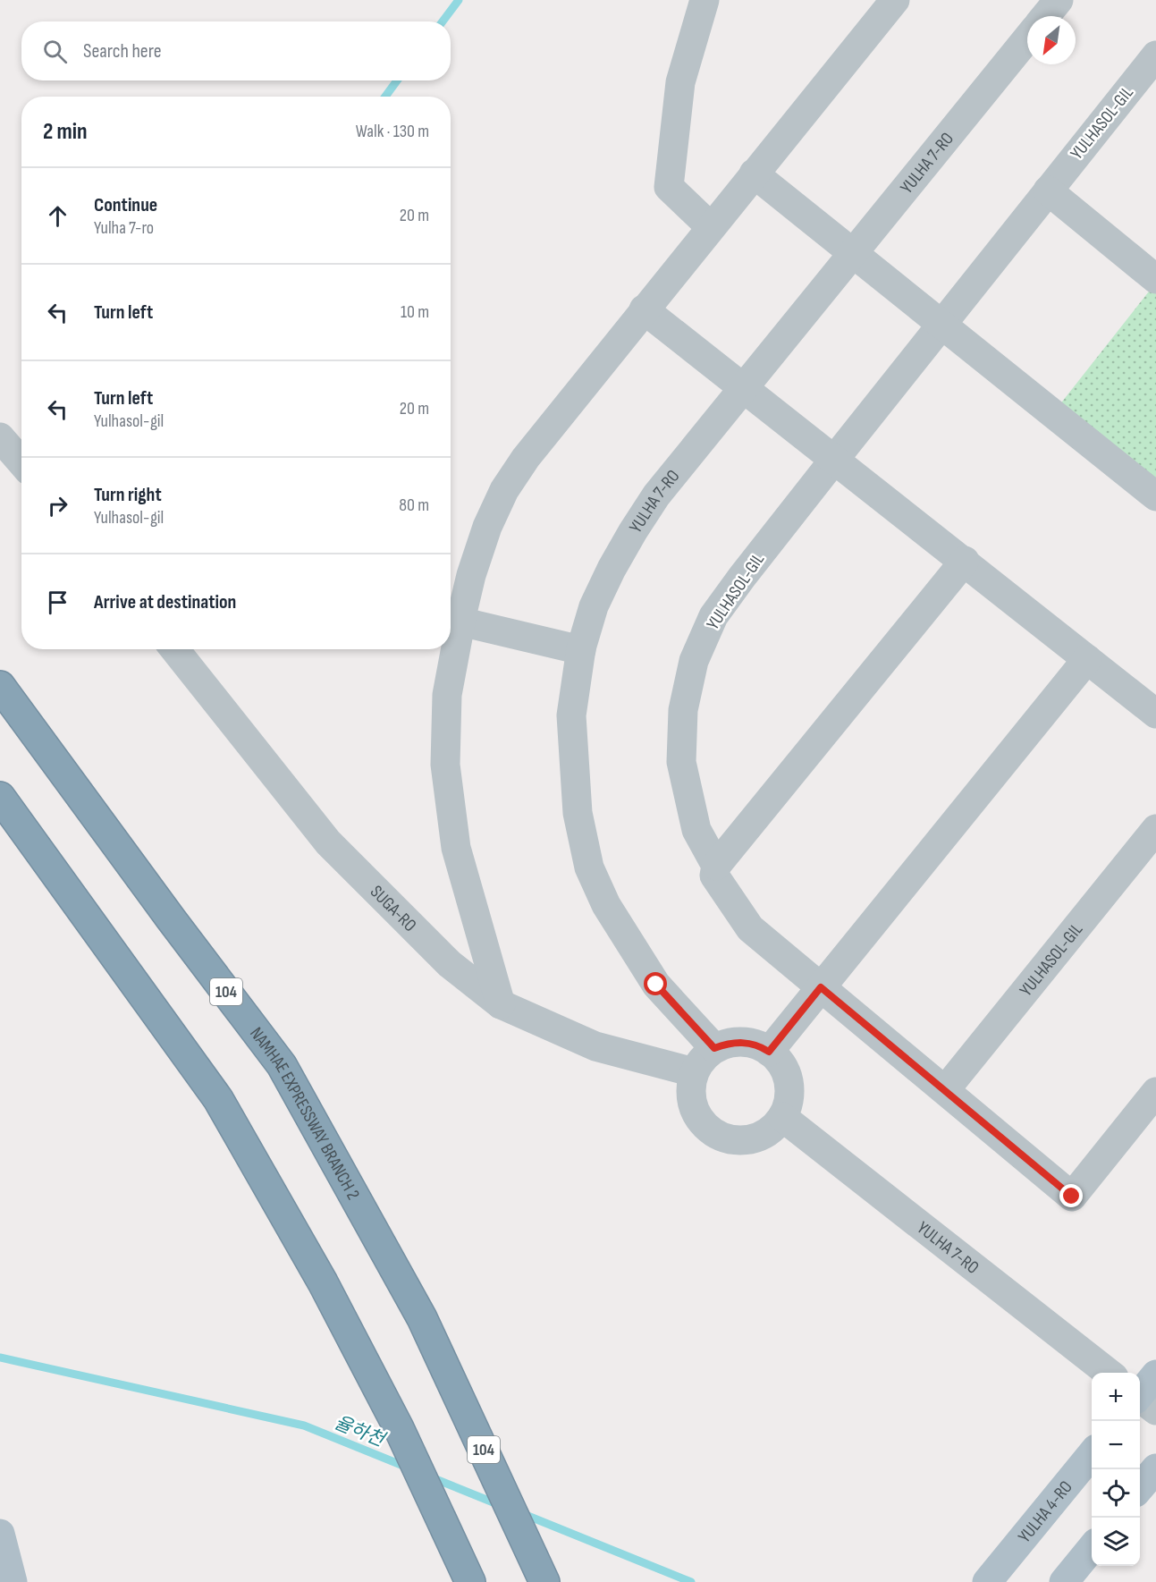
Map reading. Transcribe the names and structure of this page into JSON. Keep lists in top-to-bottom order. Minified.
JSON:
{"streets":{"highway":["104","NAMHAE EXPRESSWAY BRANCH 2"],"main road":["YULHA 4-RO"],"street":["YULHASOL-GIL","YULHA 7-RO","SUGA-RO"]},"crossings":[["YULHA 7-RO","SUGA-RO"]],"water":["율하천"],"north":"bottom left","page":{"search":"Search here","heading":["2 min","Walk · 130 m"],"list":[["Continue","Yulha 7-ro","20 m"],["Turn left","10 m"],["Turn left","Yulhasol-gil","20 m"],["Turn right","Yulhasol-gil","80 m"],"Arrive at destination"],"map_buttons":["+","−"]}}
